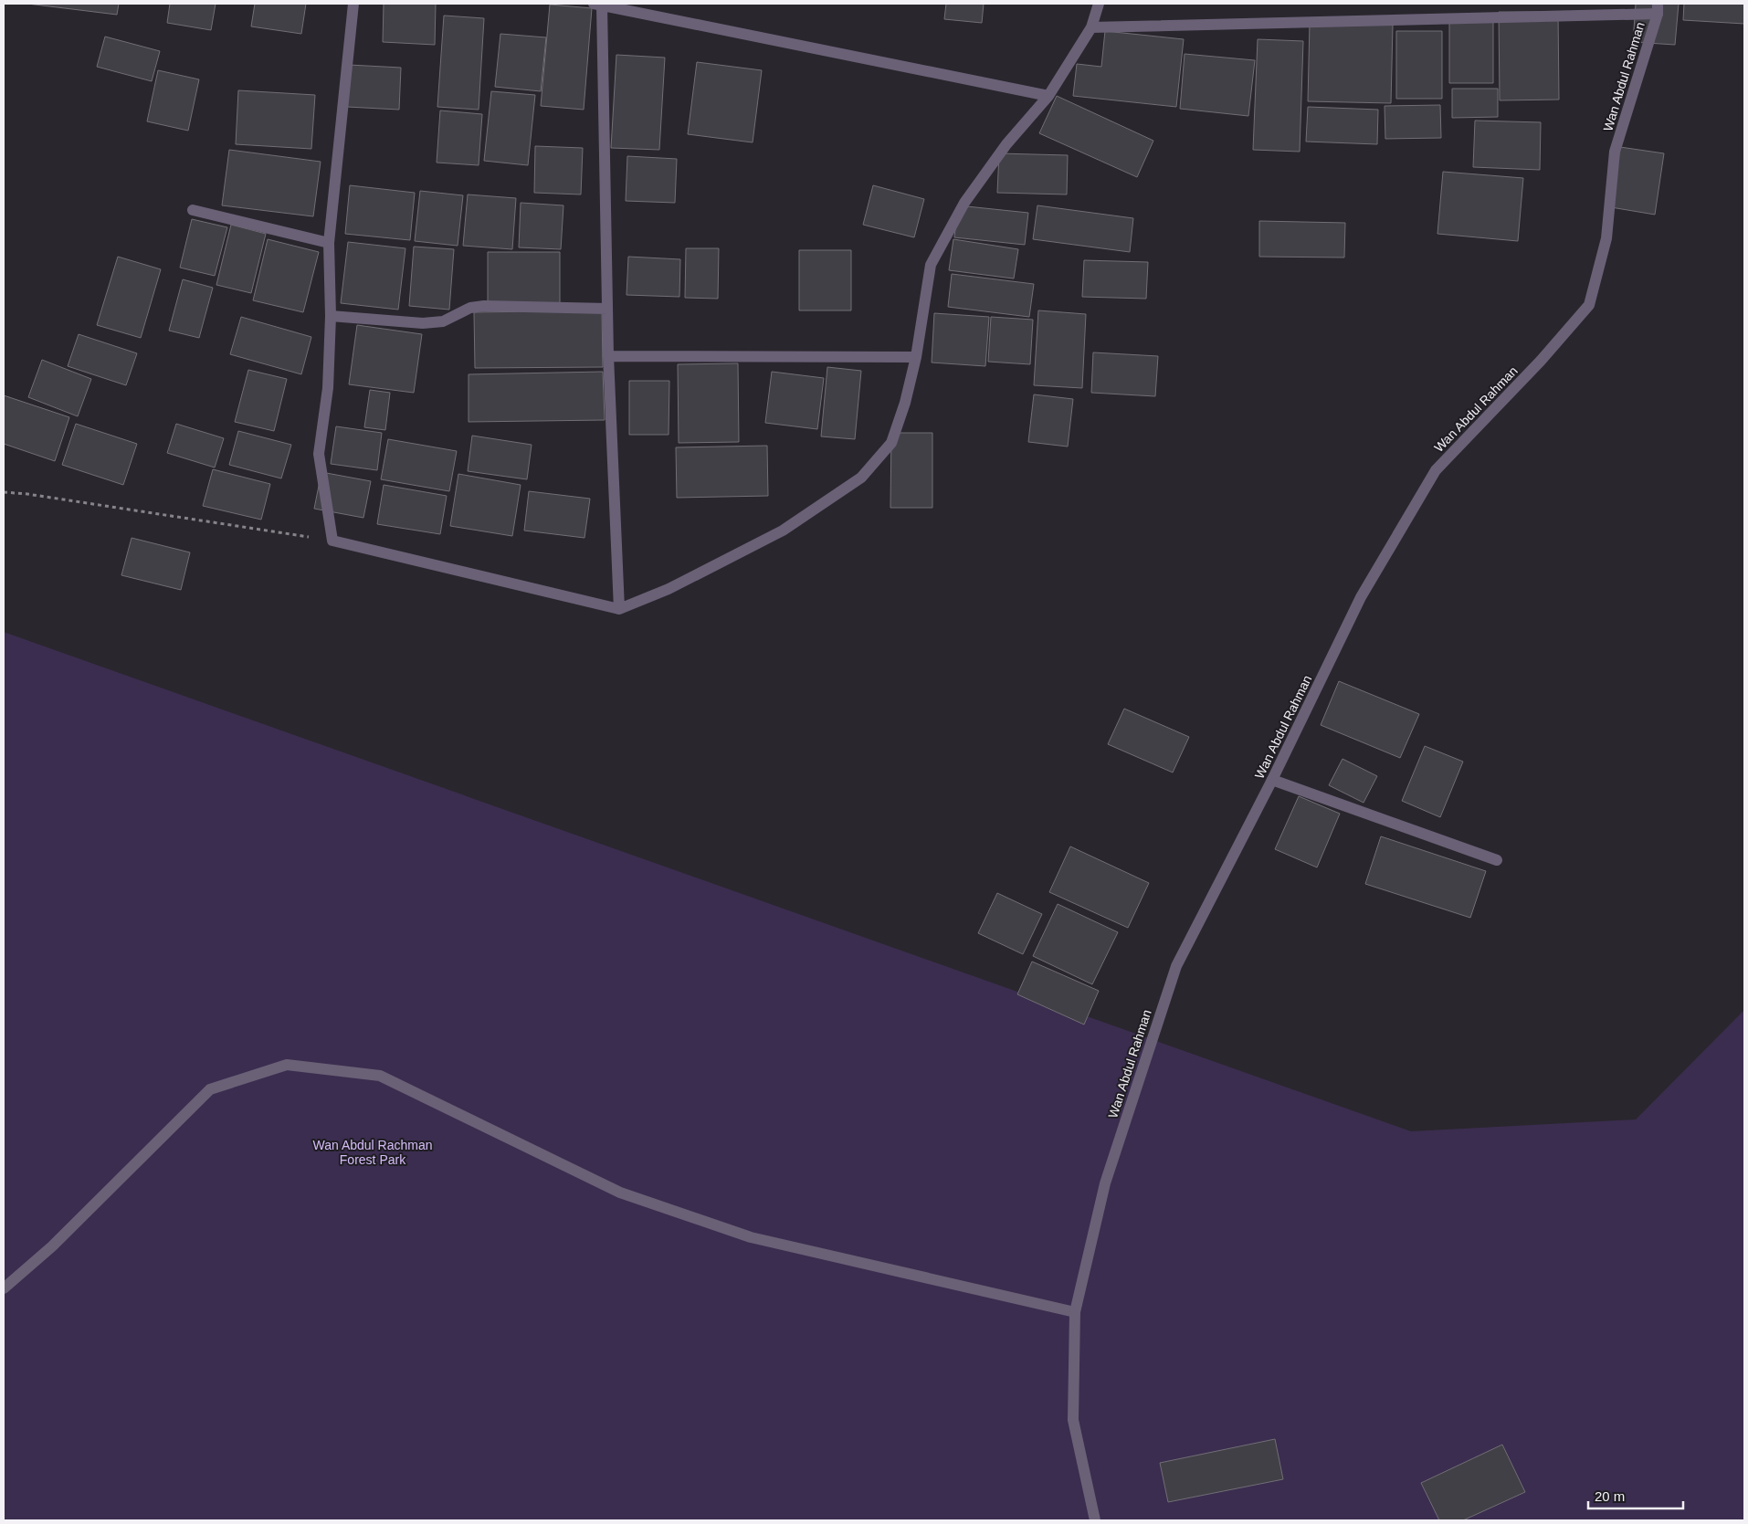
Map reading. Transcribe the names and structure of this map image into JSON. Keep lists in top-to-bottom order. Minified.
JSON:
{"streets":{"street":["Wan Abdul Rahman"]},"parks":["Wan Abdul Rachman Forest Park"],"scale_bar":"20 m"}
